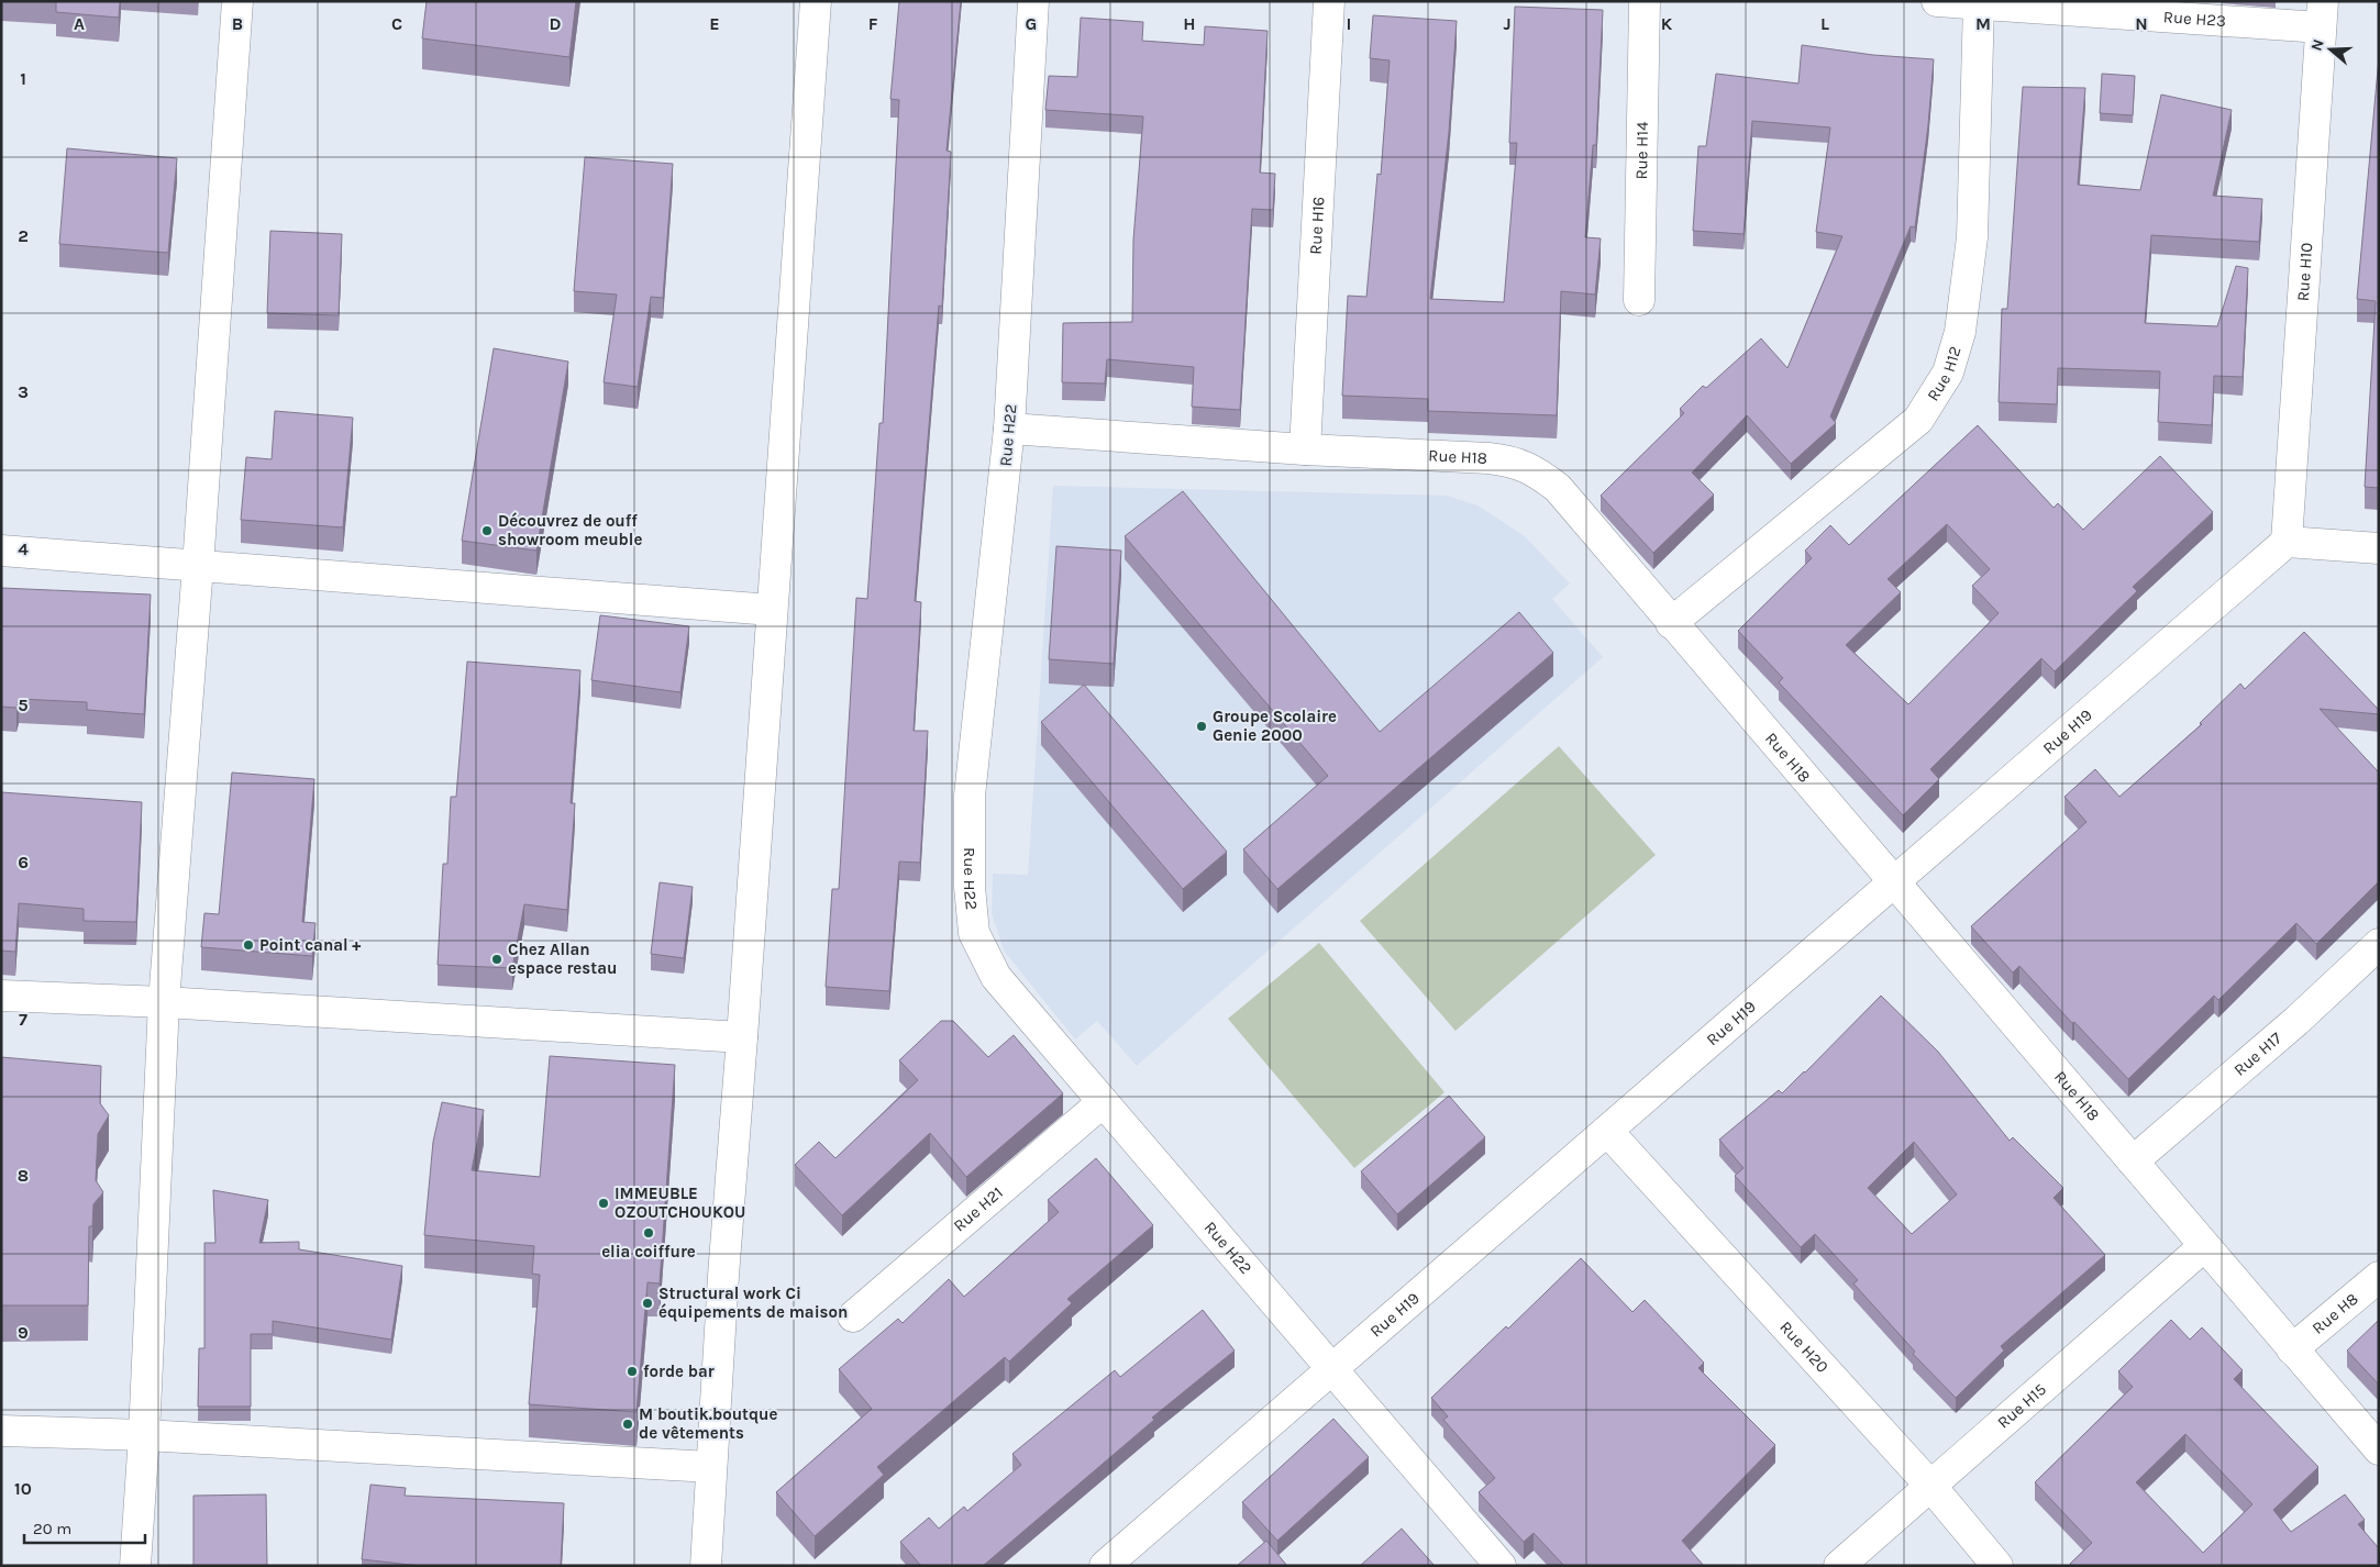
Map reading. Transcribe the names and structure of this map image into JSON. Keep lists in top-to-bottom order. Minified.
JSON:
{"streets":{"street":["Rue H23","Rue H14","Rue H16","Rue H10","Rue H12","Rue H22","Rue H18","Rue H19","Rue H17","Rue H21","Rue H8","Rue H20","Rue H15"]},"crossings":[["Rue H23","Rue H10"],["Rue H23","Rue H12"],["Rue H16","Rue H18"],["Rue H10","Rue H19"],["Rue H12","Rue H18"],["Rue H22","Rue H18"],["Rue H22","Rue H19"],["Rue H22","Rue H21"],["Rue H18","Rue H19"],["Rue H18","Rue H17"],["Rue H18","Rue H8"],["Rue H18","Rue H15"],["Rue H19","Rue H20"],["Rue H20","Rue H15"]],"places":["Découvrez de ouff showroom meuble","Groupe Scolaire Genie 2000","Point canal +","Chez Allan espace restau","IMMEUBLE OZOUTCHOUKOU","elia coiffure","Structural work Ci équipements de maison","forde bar","M boutik.boutque de vêtements"],"scale_bar":"20 m","north":"left","grid":{"columns":["A","B","C","D","E","F","G","H","I","J","K","L","M","N"],"rows":["1","2","3","4","5","6","7","8","9","10"]}}
